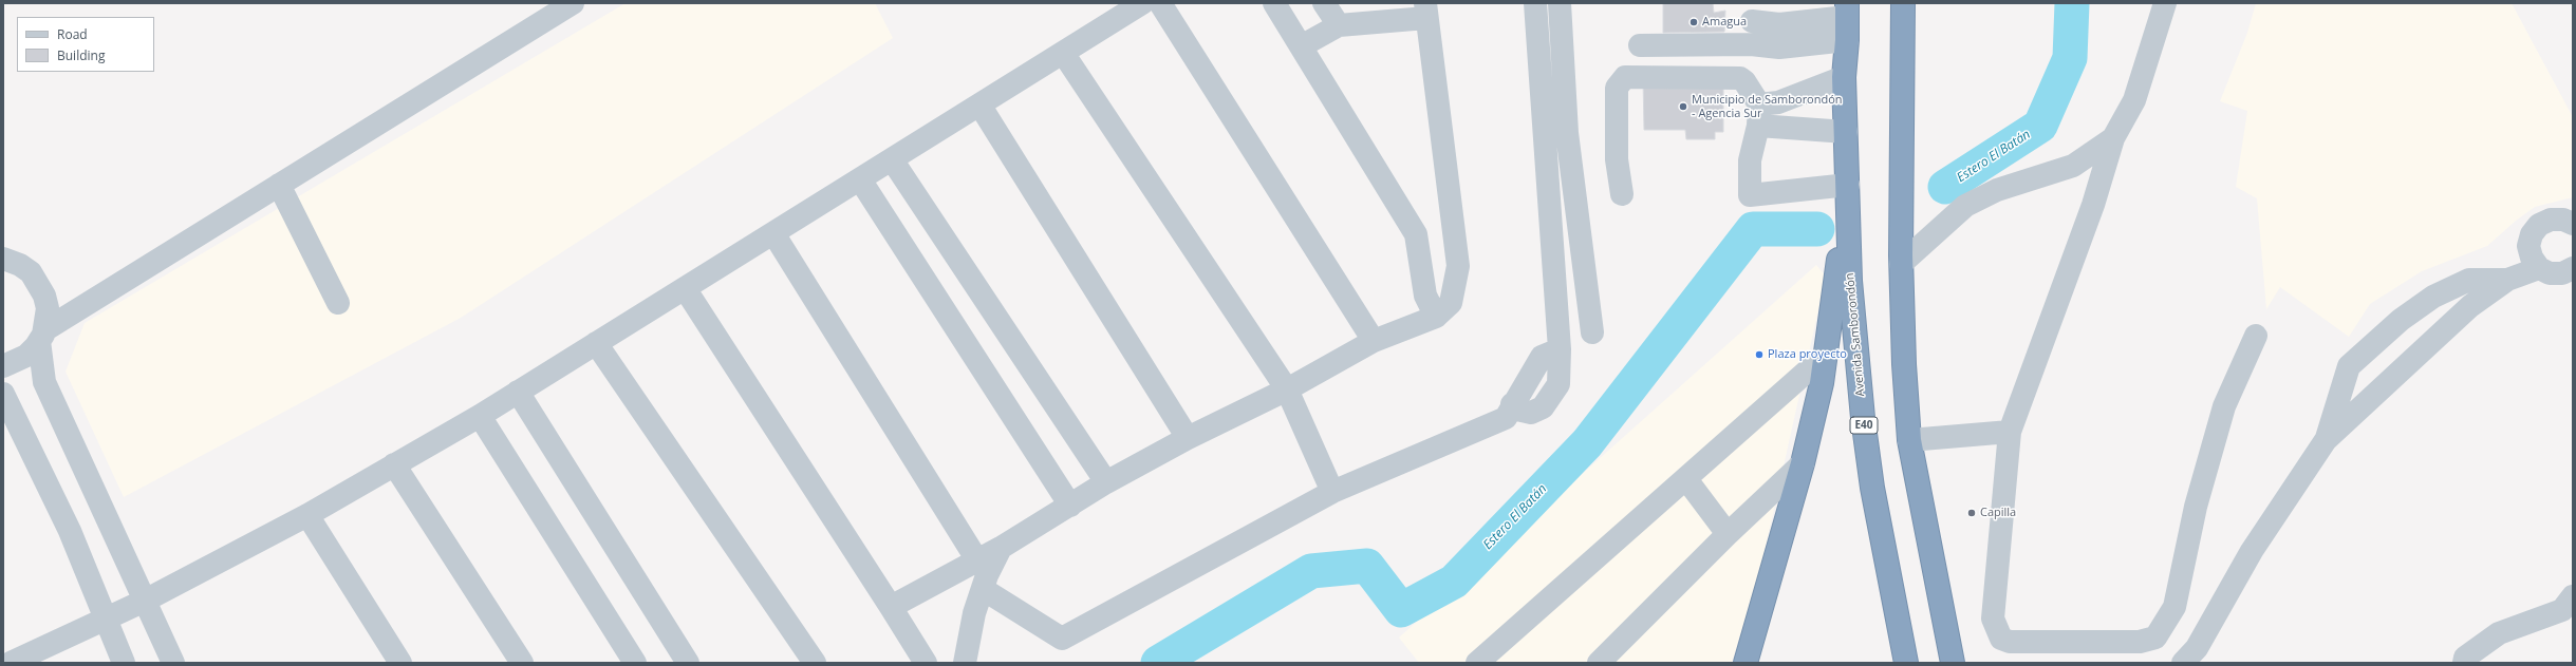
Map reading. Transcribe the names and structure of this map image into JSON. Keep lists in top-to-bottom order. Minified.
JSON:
{"streets":{"highway":["Avenida Samborondón","E40"]},"water":["Estero El Batán"],"places":["Amagua","Municipio de Samborondón - Agencia Sur","Plaza proyecto","Capilla"],"legend":["Road","Building"]}
